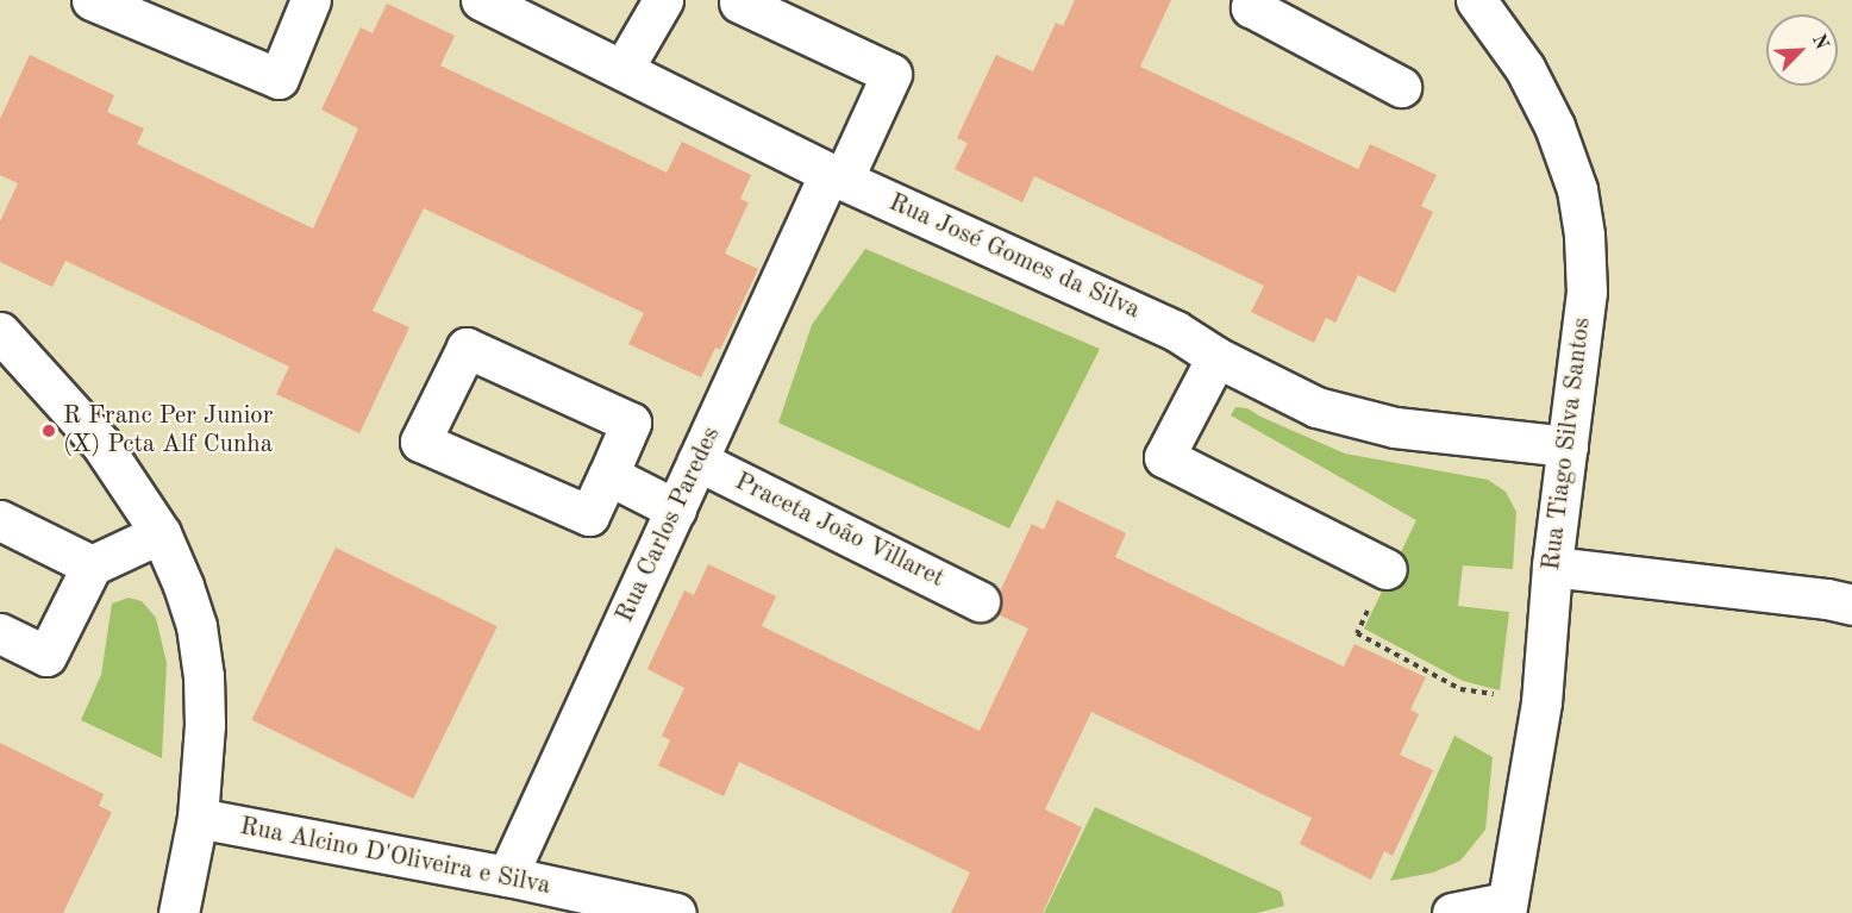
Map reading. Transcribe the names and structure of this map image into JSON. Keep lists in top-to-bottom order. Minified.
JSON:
{"streets":{"street":["Rua José Gomes da Silva","Rua Tiago Silva Santos","Rua Carlos Paredes","Praceta João Villaret","Rua Alcino D'Oliveira e Silva"]},"crossings":[["Rua José Gomes da Silva","Rua Tiago Silva Santos"],["Rua José Gomes da Silva","Rua Carlos Paredes"],["Rua Carlos Paredes","Praceta João Villaret"],["Rua Carlos Paredes","Rua Alcino D'Oliveira e Silva"]],"places":["R Franc Per Junior (X) Pcta Alf Cunha"],"north":"top right"}
